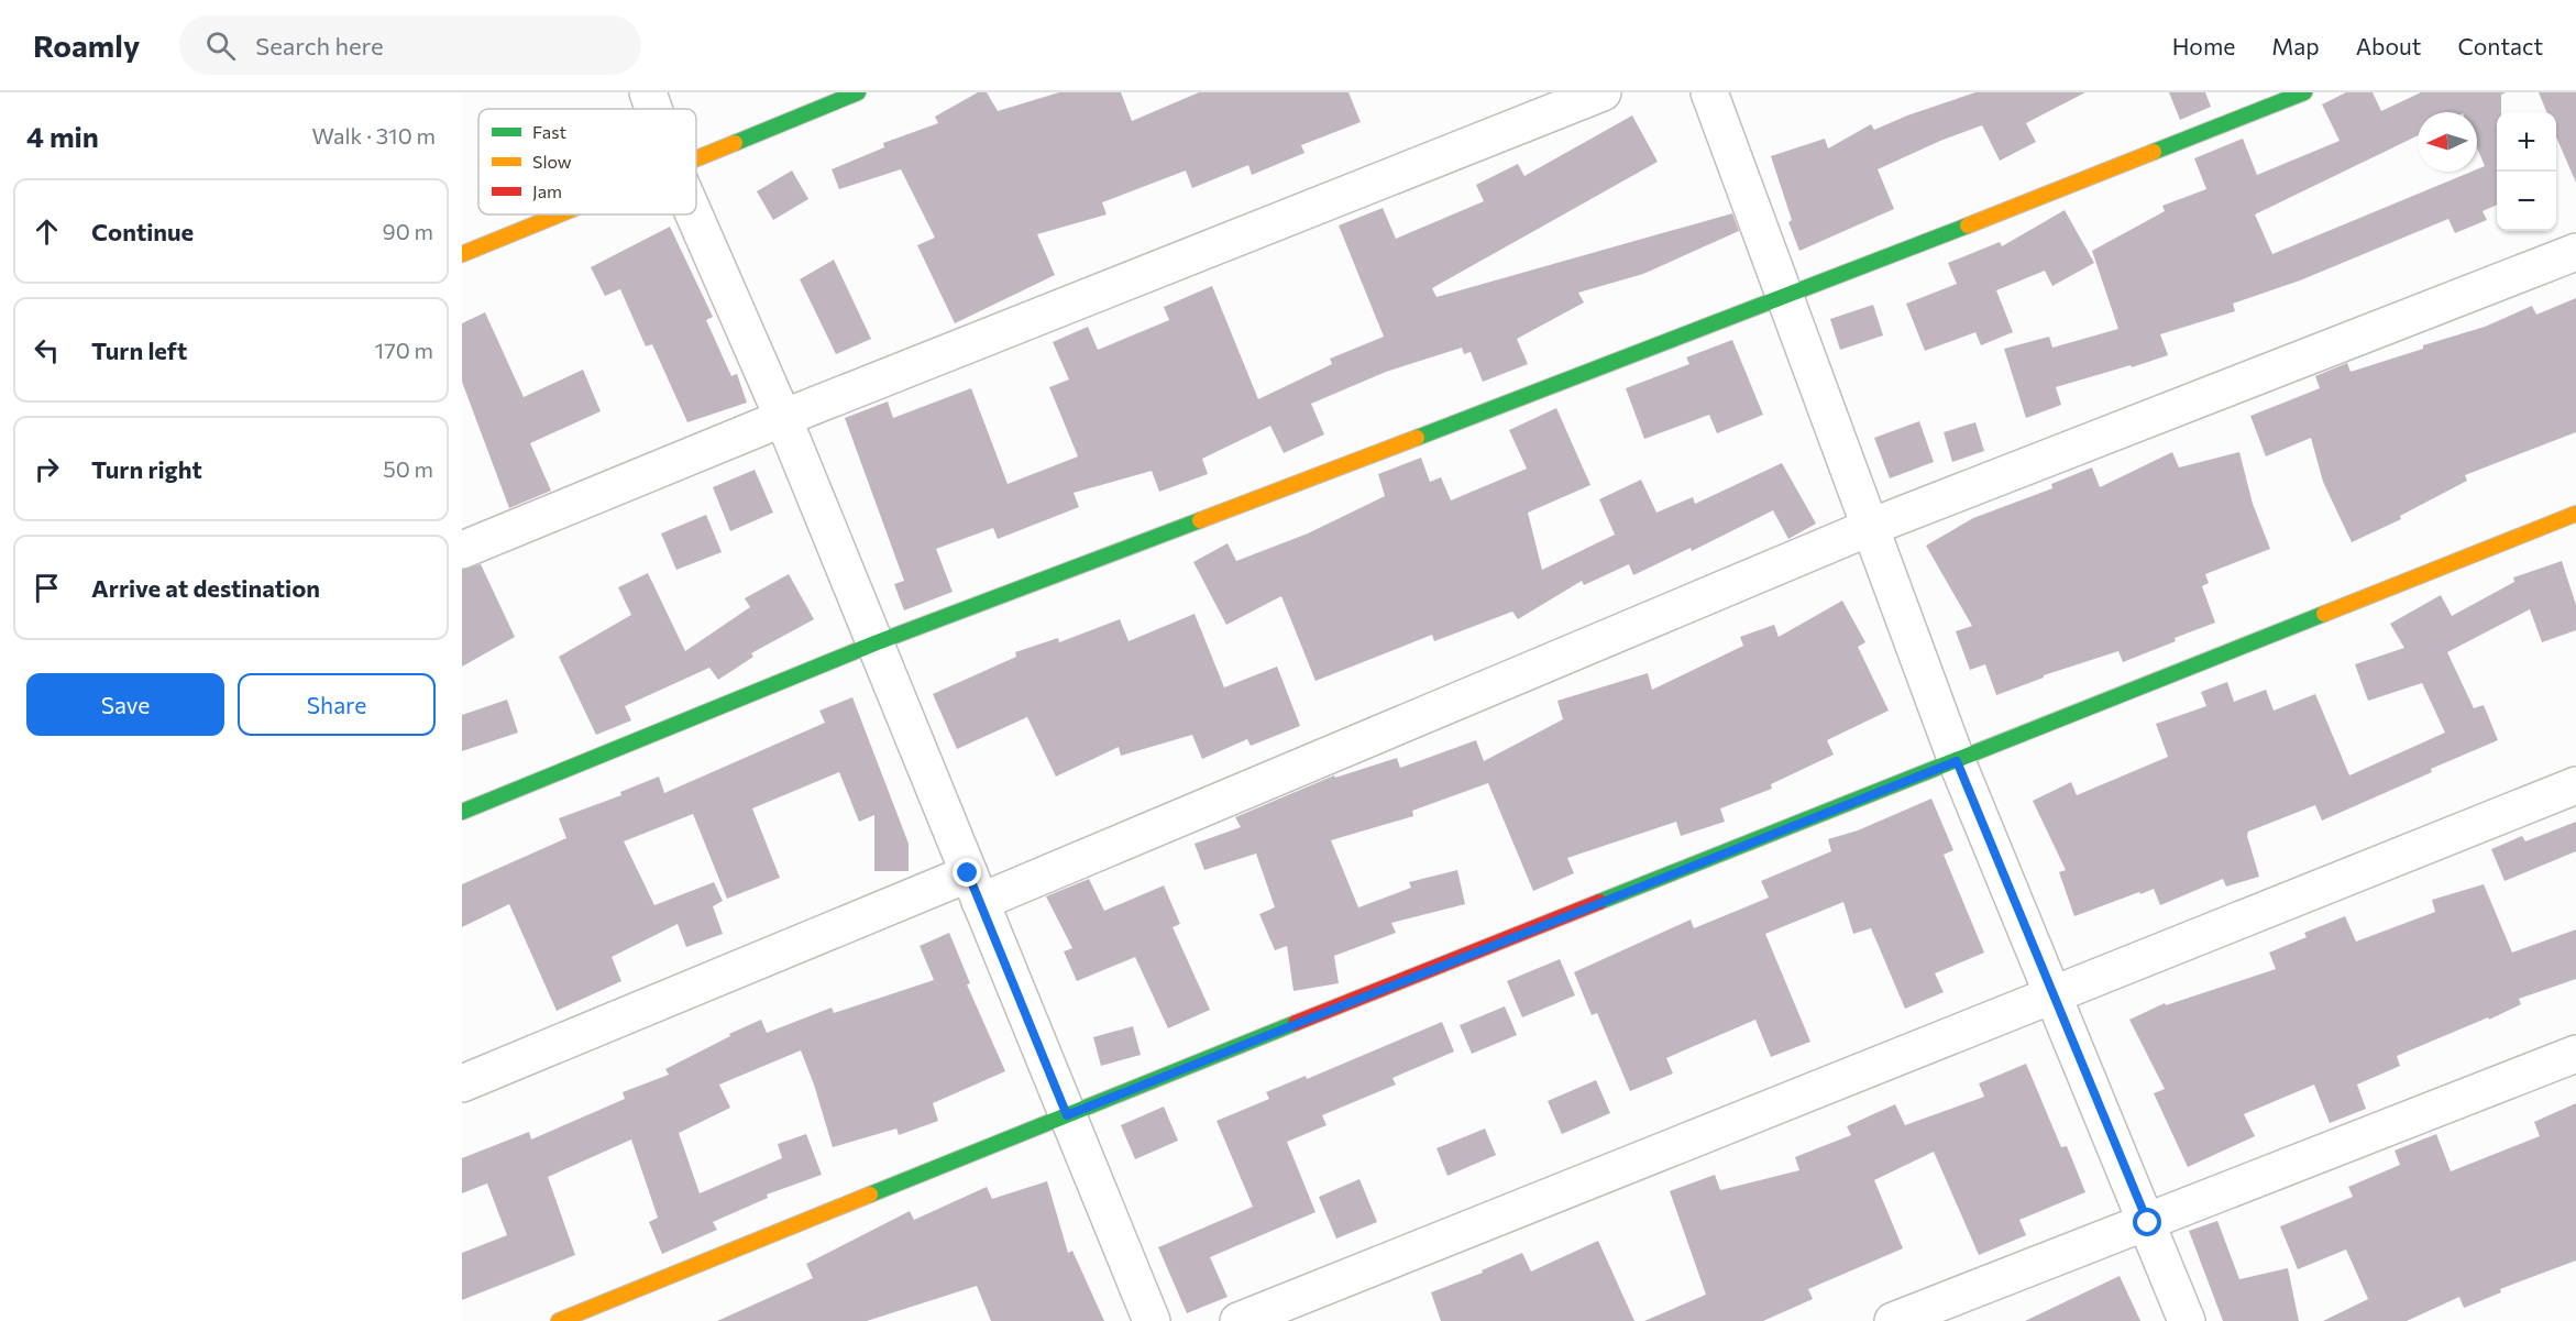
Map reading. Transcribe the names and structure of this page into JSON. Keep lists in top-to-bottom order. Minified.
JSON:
{"legend":["Fast","Slow","Jam"],"north":"left","page":{"header":"Roamly","search":"Search here","nav":["Home","Map","About","Contact"],"heading":["4 min","Walk · 310 m"],"map_buttons":["+","−"],"list":[["Continue","90 m"],["Turn left","170 m"],["Turn right","50 m"],"Arrive at destination"],"buttons":["Save","Share"]}}
